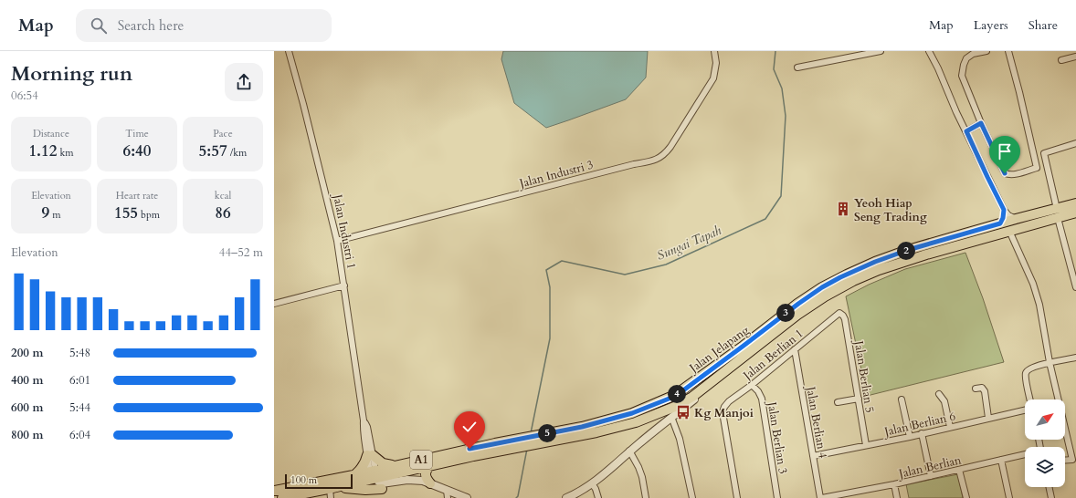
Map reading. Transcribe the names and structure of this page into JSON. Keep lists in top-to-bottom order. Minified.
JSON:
{"streets":{"main road":["Jalan Jelapang","A1"],"street":["Jalan Industri 3","Jalan Industri 1","Jalan Berlian 1","Jalan Berlian 5","Jalan Berlian 4","Jalan Berlian 6","Jalan Berlian 3","Jalan Berlian"]},"crossings":[["Jalan Industri 3","Jalan Industri 1"],["Jalan Industri 1","Jalan Jelapang"],["Jalan Berlian 1","Jalan Berlian 5"],["Jalan Berlian 1","Jalan Berlian 4"],["Jalan Berlian 1","Jalan Berlian 3"],["Jalan Berlian 5","Jalan Berlian 6"],["Jalan Berlian 4","Jalan Berlian 6"],["Jalan Berlian 4","Jalan Berlian"]],"water":["Sungai Tapah"],"places":{"building":["Yeoh Hiap Seng Trading"],"bus stop":["Kg Manjoi"]},"scale_bar":"100 m","north":"top right","page":{"header":"Map","search":"Search here","nav":["Map","Layers","Share"],"heading":["Morning run","06:54"],"stats":[["Distance","1.12 km"],["Time","6:40"],["Pace","5:57 /km"],["Elevation","9 m"],["Heart rate","155 bpm"],["kcal","86"]],"chart":["Elevation","44–52 m"],"pins":["2","3","4","5"],"list":[{"name":"200 m","note":"5:48"},{"name":"400 m","note":"6:01"},{"name":"600 m","note":"5:44"},{"name":"800 m","note":"6:04"}],"scale":"100 m"}}
